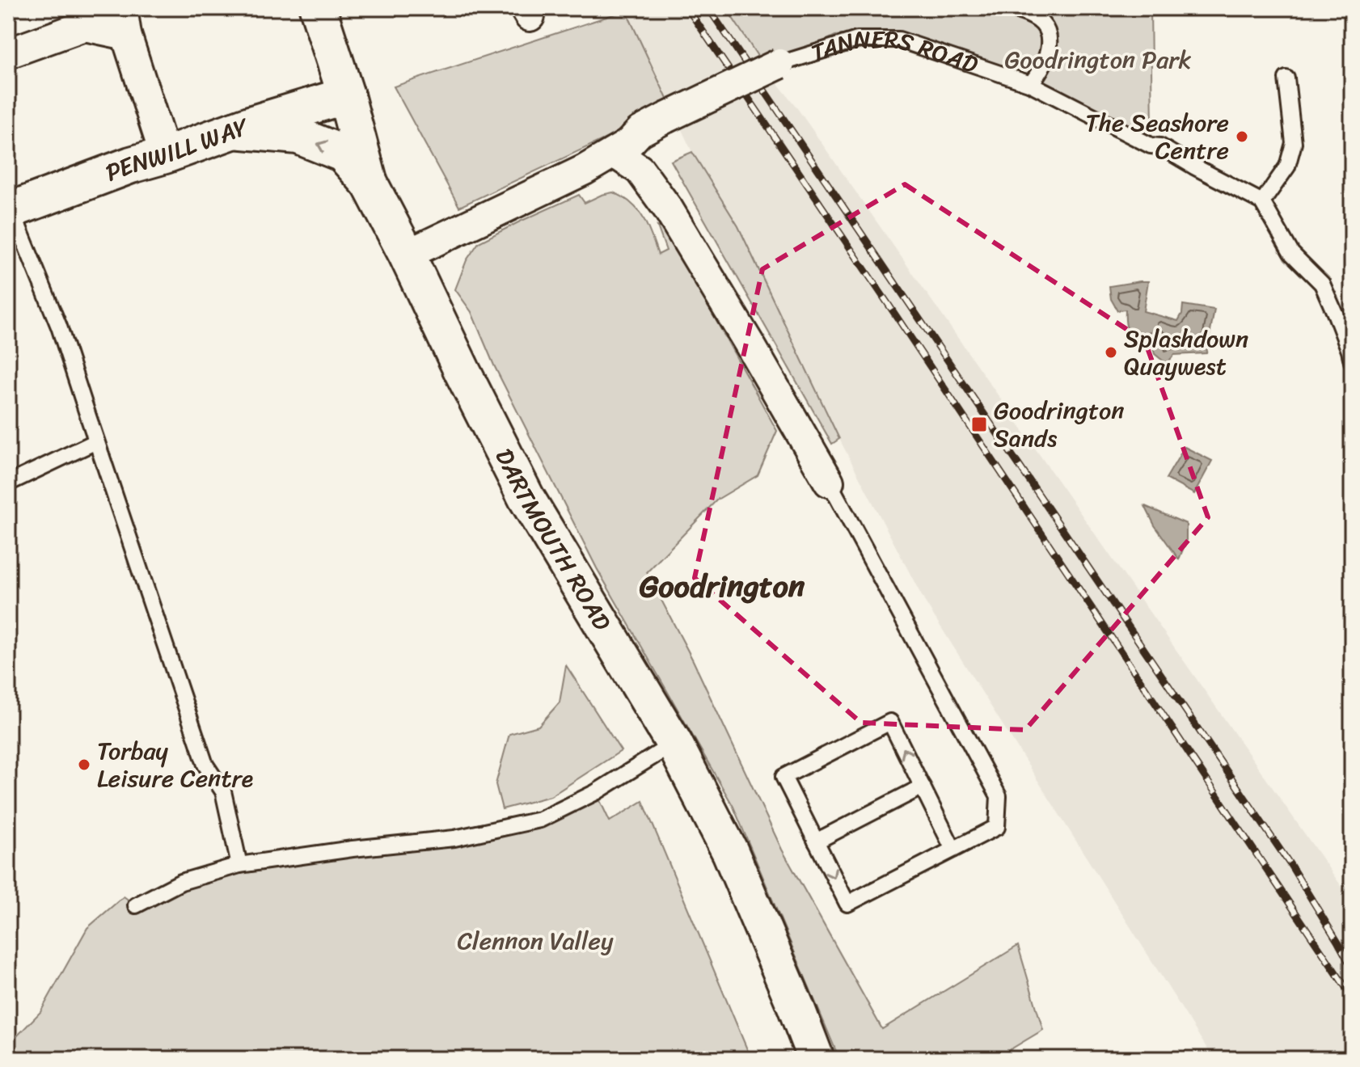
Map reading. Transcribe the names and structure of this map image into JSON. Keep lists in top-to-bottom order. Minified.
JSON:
{"streets":{"main road":["PENWILL WAY","DARTMOUTH ROAD"],"street":["TANNERS ROAD"]},"crossings":[["TANNERS ROAD","DARTMOUTH ROAD"],["PENWILL WAY","DARTMOUTH ROAD"]],"districts":["Goodrington"],"parks":["Goodrington Park","Clennon Valley"],"places":{"other":["The Seashore Centre","Splashdown Quaywest","Torbay Leisure Centre"],"transit":["Goodrington Sands"]}}
